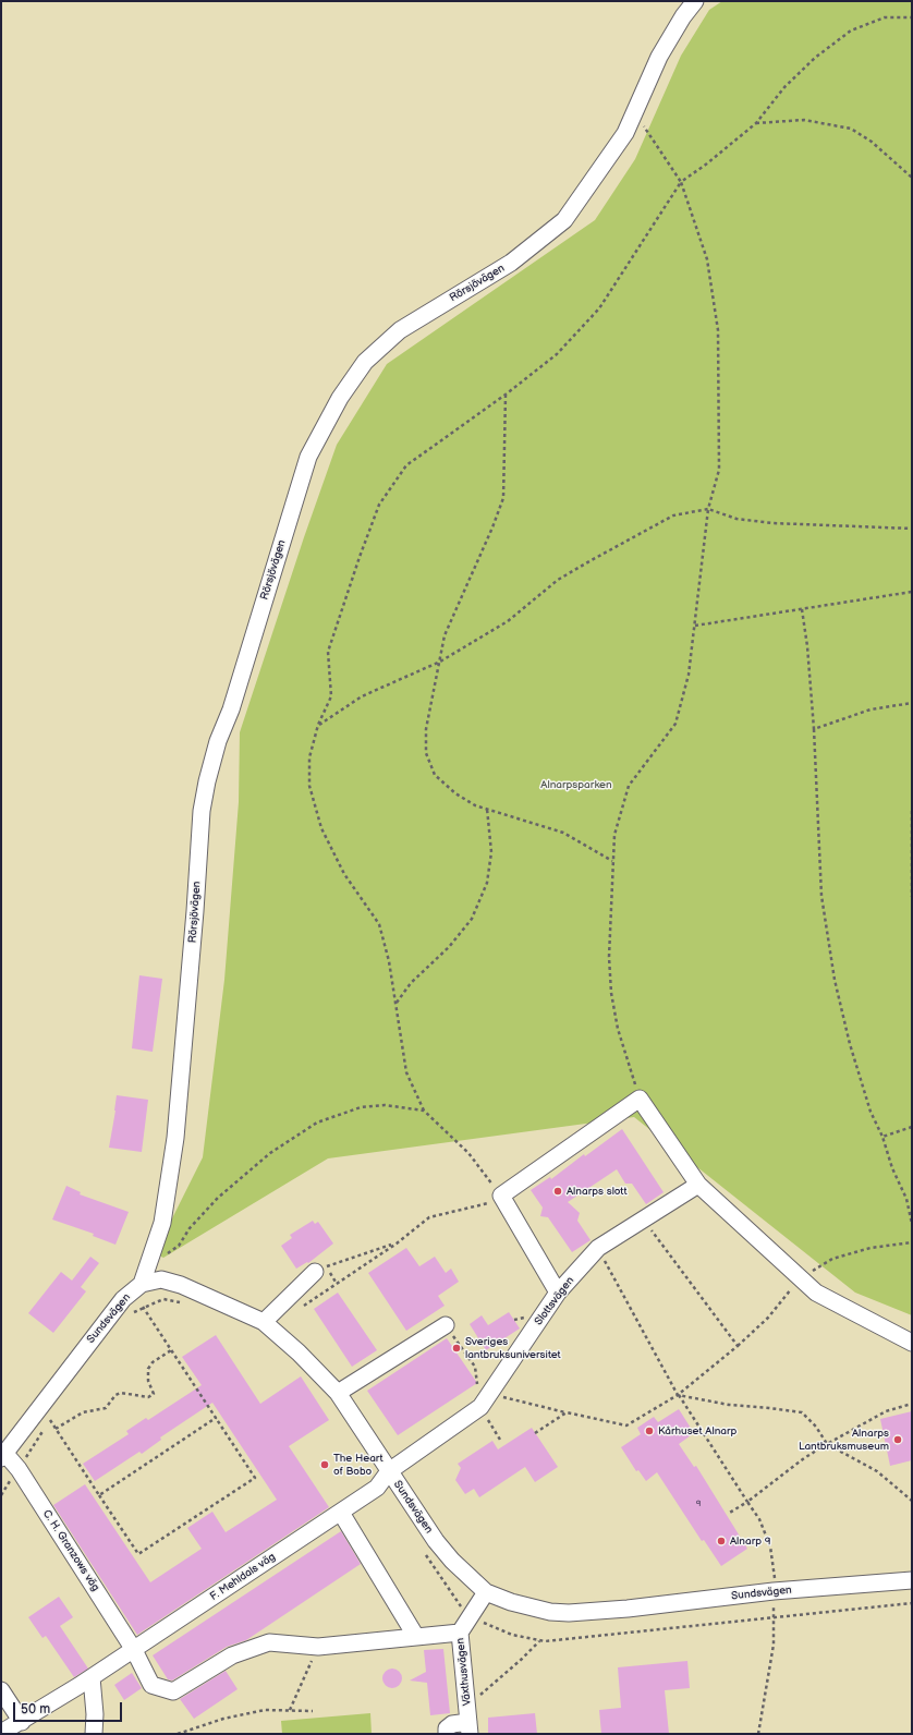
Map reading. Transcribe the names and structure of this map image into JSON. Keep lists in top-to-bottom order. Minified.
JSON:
{"streets":{"street":["Rörsjövägen","Slottsvägen","Sundsvägen","C. H. Granzows väg","F. Mehldals väg","Växthusvägen"]},"crossings":[["Rörsjövägen","Sundsvägen"],["Slottsvägen","Sundsvägen"],["Slottsvägen","F. Mehldals väg"],["Sundsvägen","C. H. Granzows väg"],["Sundsvägen","F. Mehldals väg"],["Sundsvägen","Växthusvägen"],["C. H. Granzows väg","F. Mehldals väg"],["C. H. Granzows väg","Växthusvägen"]],"parks":["Alnarpsparken"],"places":["Alnarps slott","Sveriges lantbruksuniversitet","Kårhuset Alnarp","Alnarps Lantbruksmuseum","The Heart of Bobo","Alnarp 9"],"house_numbers":["9"],"scale_bar":"50 m"}
